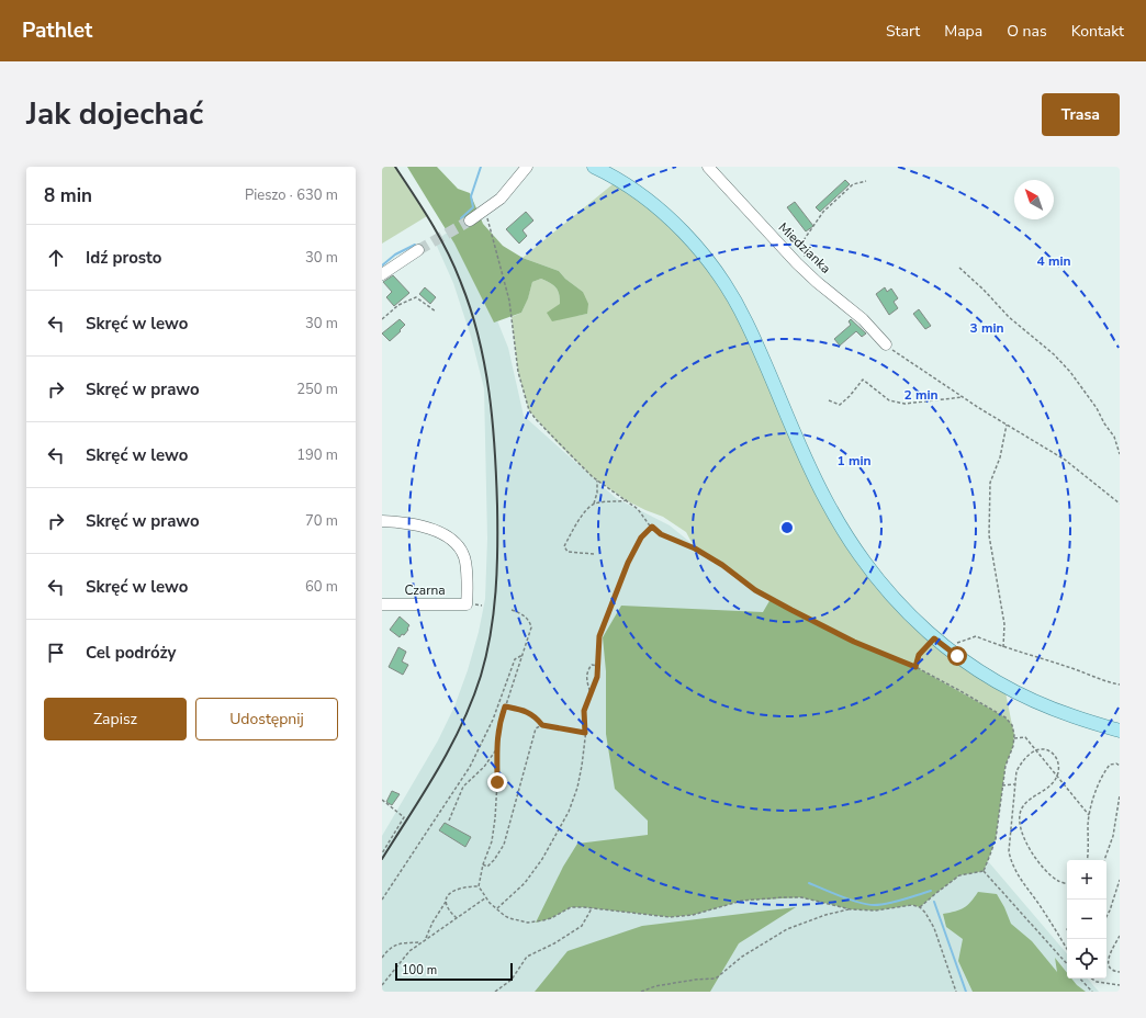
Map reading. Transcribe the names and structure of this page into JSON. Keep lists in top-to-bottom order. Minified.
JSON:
{"streets":{"street":["Miedzianka","Czarna"]},"scale_bar":"100 m","north":"top left","page":{"header":"Pathlet","nav":["Start","Mapa","O nas","Kontakt"],"title":"Jak dojechać","buttons":["Trasa",["Zapisz","Udostępnij"]],"heading":["8 min","Pieszo · 630 m"],"list":[["Idź prosto","30 m"],["Skręć w lewo","30 m"],["Skręć w prawo","250 m"],["Skręć w lewo","190 m"],["Skręć w prawo","70 m"],["Skręć w lewo","60 m"],"Cel podróży"],"map_buttons":["+","−"],"scale":"100 m"},"rings":["4 min","3 min","2 min","1 min"]}
